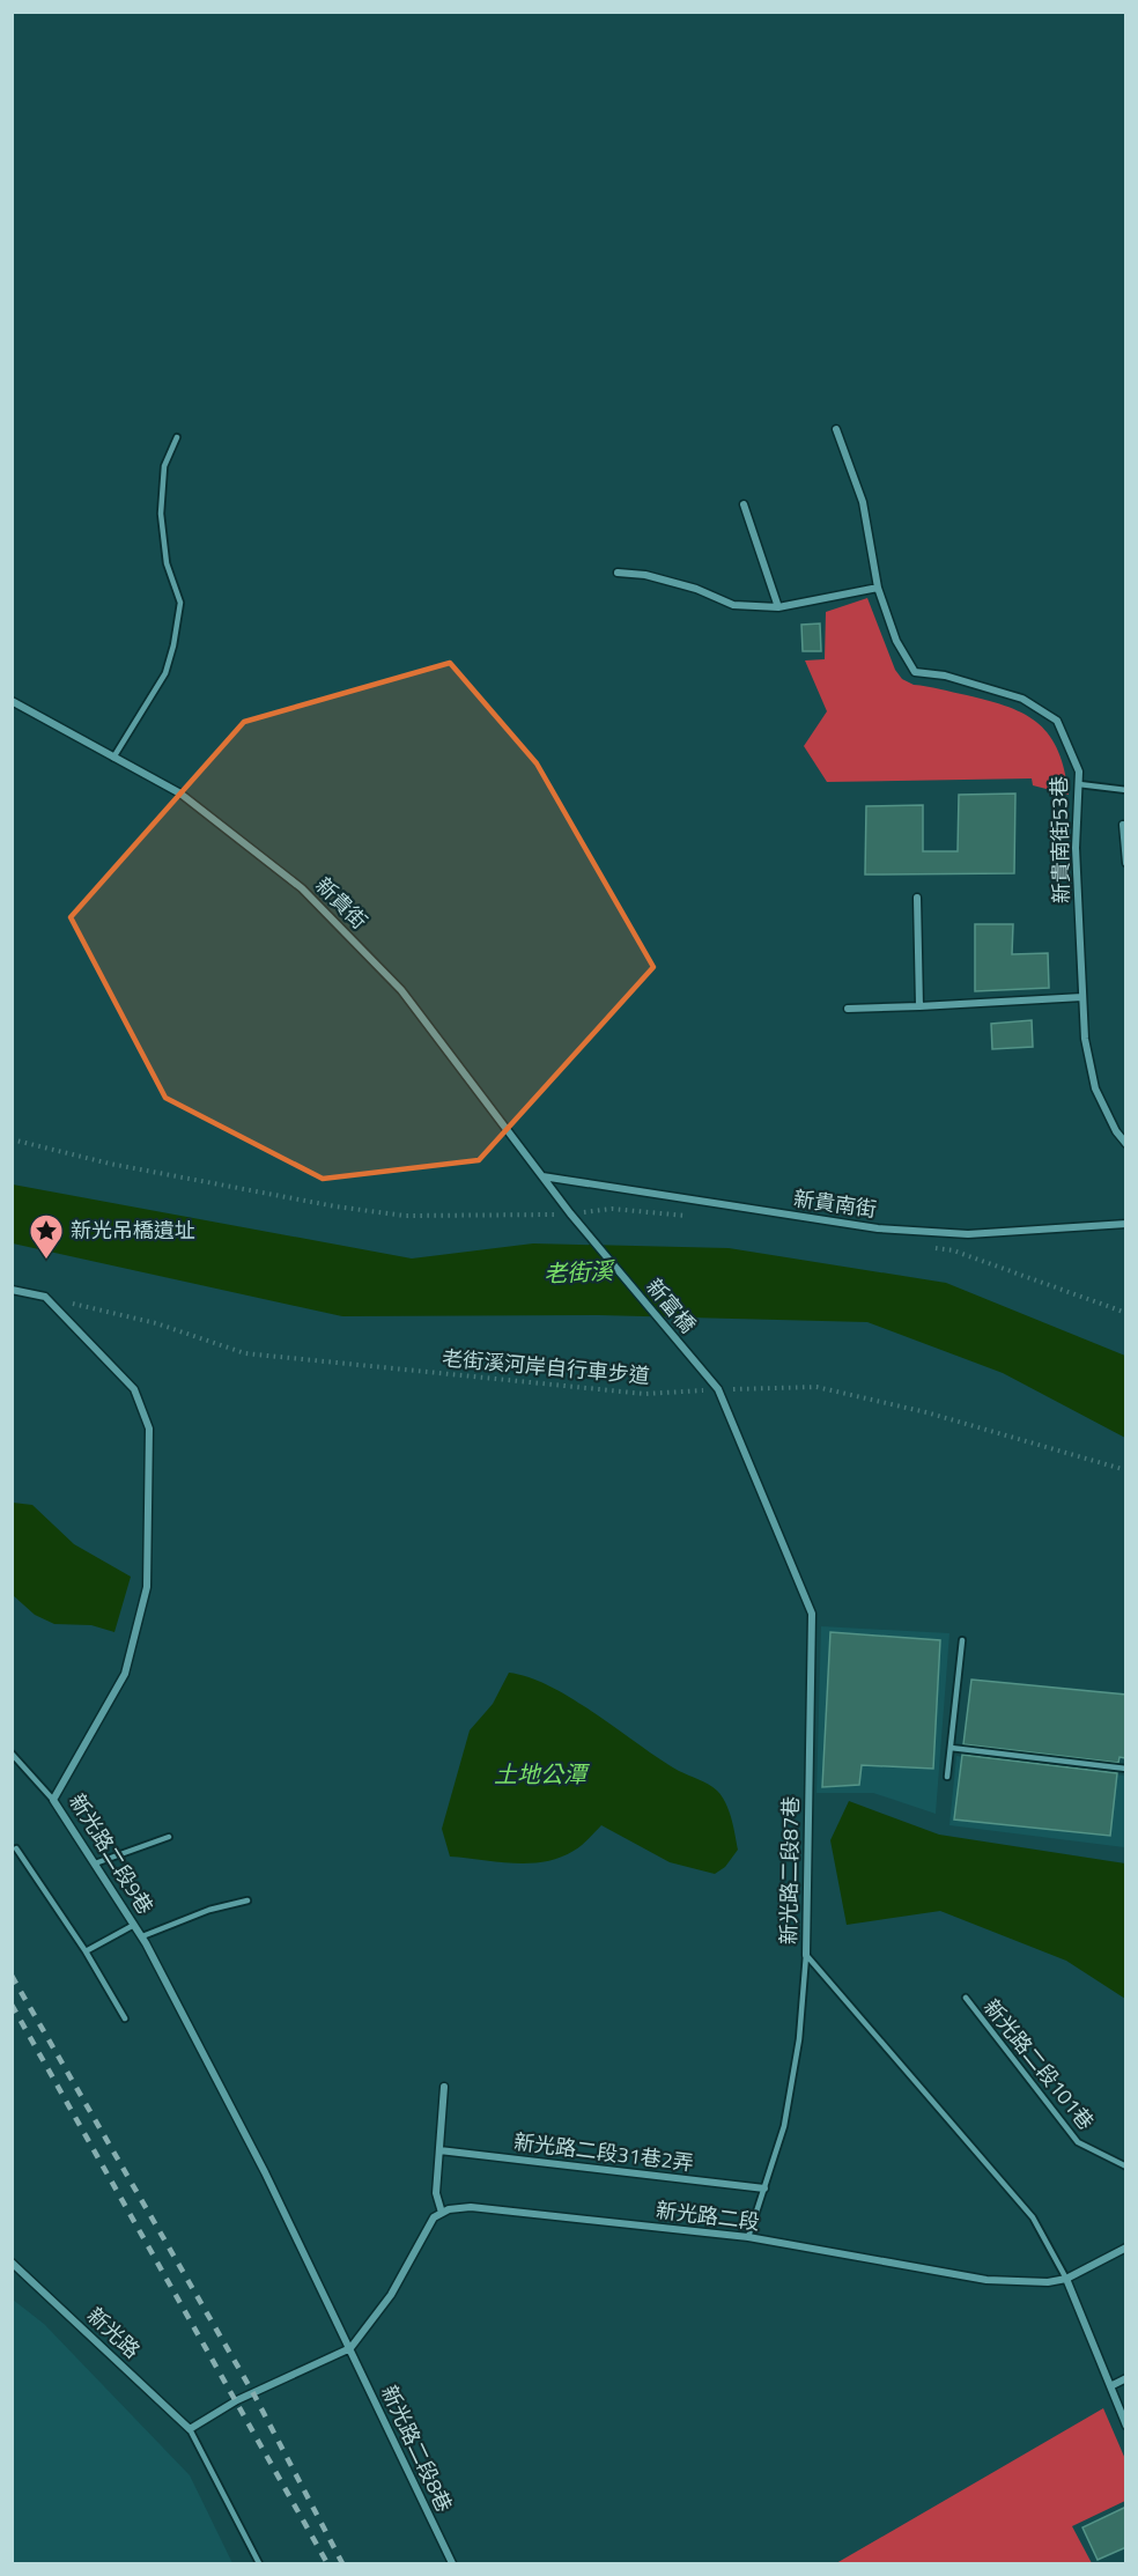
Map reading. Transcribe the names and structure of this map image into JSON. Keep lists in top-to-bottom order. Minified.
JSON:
{"streets":{"street":["新貴南街53巷","新貴街","新貴南街","新富橋","新光路二段9巷","新光路二段87巷","新光路二段31巷2弄","新光路二段","新光路","新光路二段8巷"],"lane":["新光路二段101巷"],"path":["老街溪河岸自行車步道"]},"crossings":[["新貴街","新貴南街"],["新貴街","新富橋"],["新富橋","老街溪河岸自行車步道"],["新富橋","新光路二段87巷"],["老街溪河岸自行車步道","新光路二段9巷"],["老街溪河岸自行車步道","新光路二段87巷"],["新光路二段9巷","新光路二段8巷"],["新光路二段87巷","新光路二段"]],"water":["老街溪","土地公潭"],"places":{"place":["新光吊橋遺址"]}}
